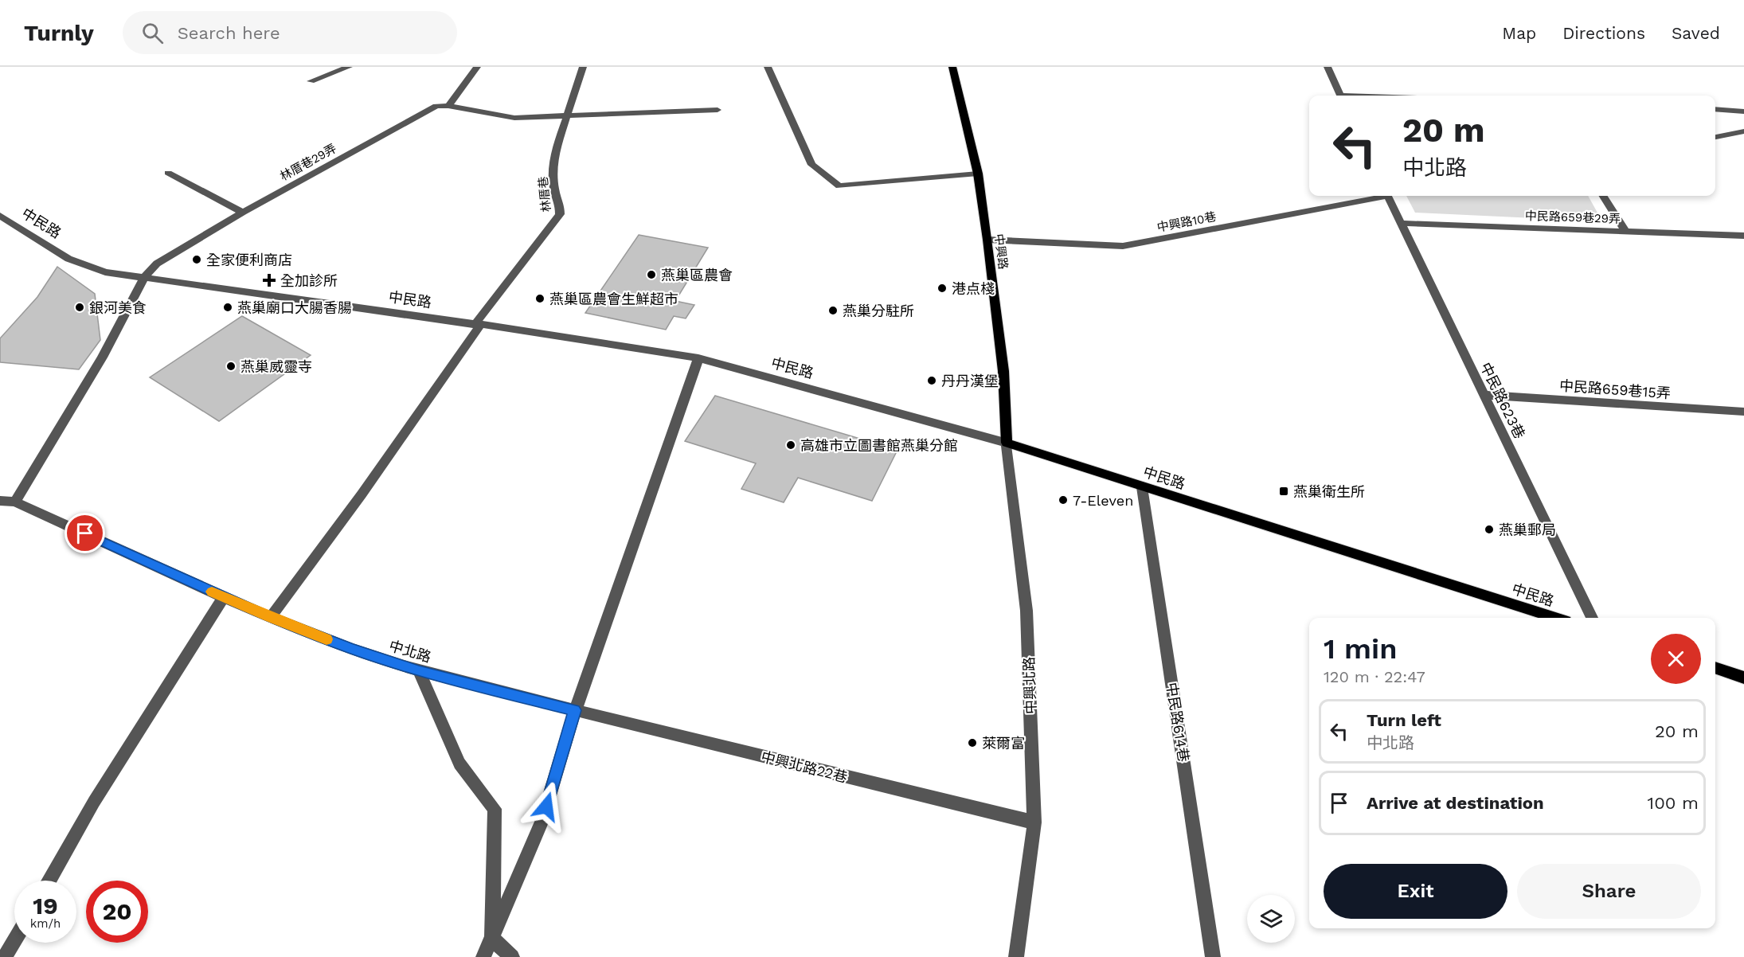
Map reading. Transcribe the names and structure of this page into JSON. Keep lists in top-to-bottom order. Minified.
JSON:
{"streets":{"main road":["中民路","中興路"],"street":["林厝巷29弄","林厝巷","中民路659巷29弄","中興路10巷","中民路659巷15弄","中民路623巷","中北路","中興北路","中民路614巷","中興北路22巷"]},"crossings":[["林厝巷29弄","中民路"],["林厝巷29弄","中北路"],["林厝巷","中民路"],["中民路659巷29弄","中民路623巷"],["中興路10巷","中興路"],["中民路","中興路"],["中民路","中興北路"],["中民路","中民路614巷"],["中興路","中興北路"],["中民路659巷15弄","中民路623巷"],["中北路","中興北路22巷"],["中興北路","中興北路22巷"]],"places":{"other":["全家便利商店","燕巢區農會","港点棧","燕巢區農會生鮮超市","銀河美食","燕巢廟口大腸香腸","燕巢分駐所","燕巢威靈寺","丹丹漢堡","高雄市立圖書館燕巢分館","7-Eleven","燕巢郵局","萊爾富"],"health":["全加診所"],"transit":["燕巢衛生所"]},"page":{"header":"Turnly","search":"Search here","nav":["Map","Directions","Saved"],"turn":["20 m","中北路"],"heading":["1 min","120 m · 22:47"],"list":[{"name":"Turn left","note":"中北路","value":"20 m"},{"name":"Arrive at destination","value":"100 m"}],"buttons":["Exit","Share"],"speed":"19 km/h","limit":"20"}}
